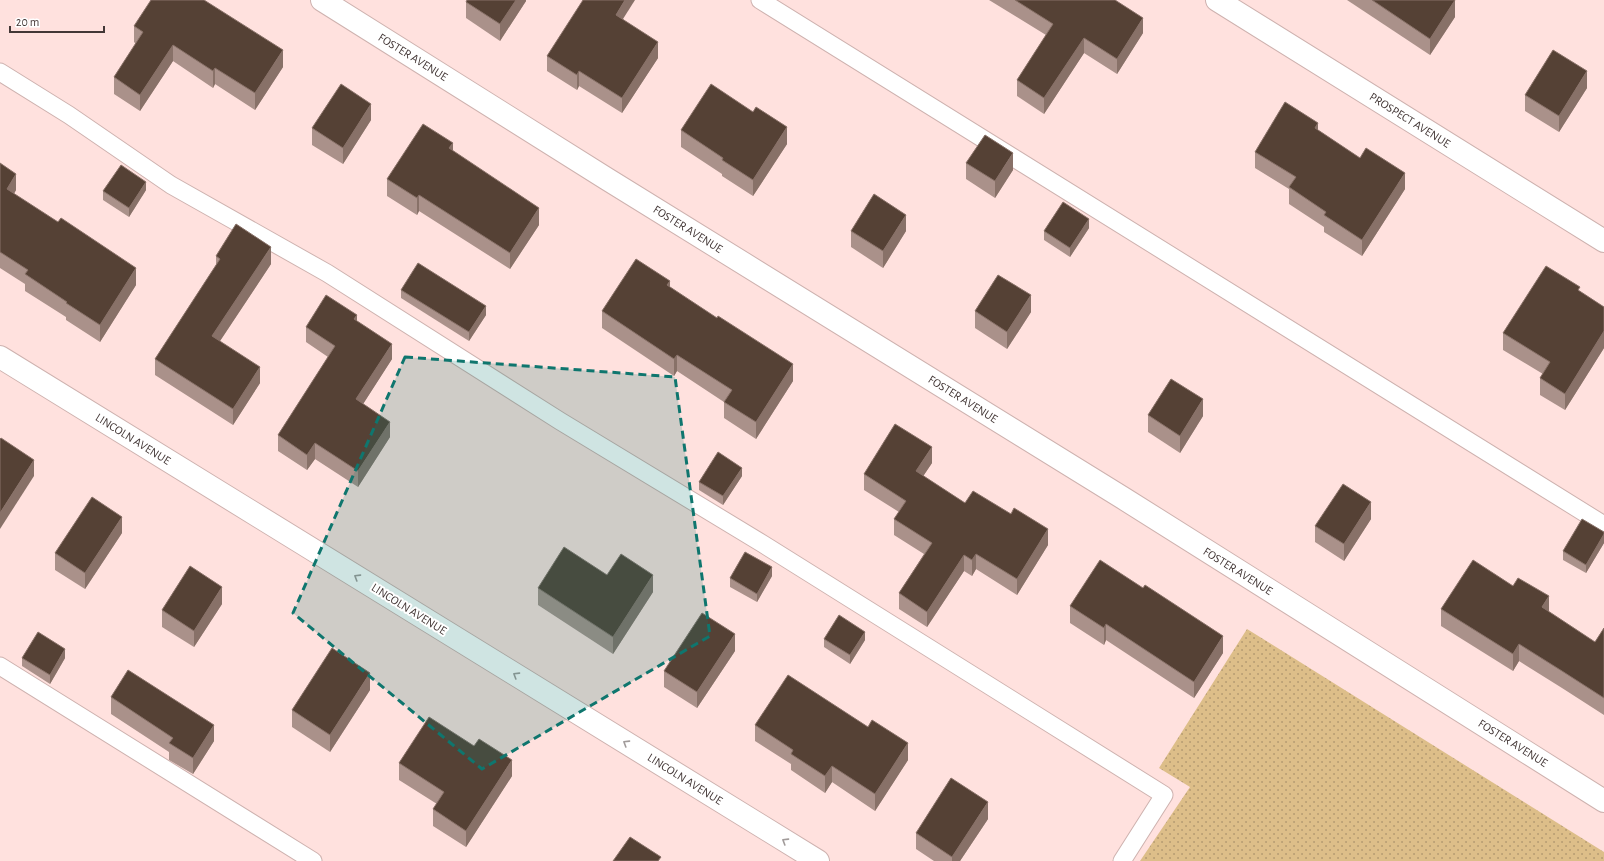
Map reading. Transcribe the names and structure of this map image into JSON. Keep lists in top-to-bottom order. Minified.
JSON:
{"streets":{"street":["FOSTER AVENUE","PROSPECT AVENUE","LINCOLN AVENUE"]},"one_way":["LINCOLN AVENUE"],"scale_bar":"20 m"}
